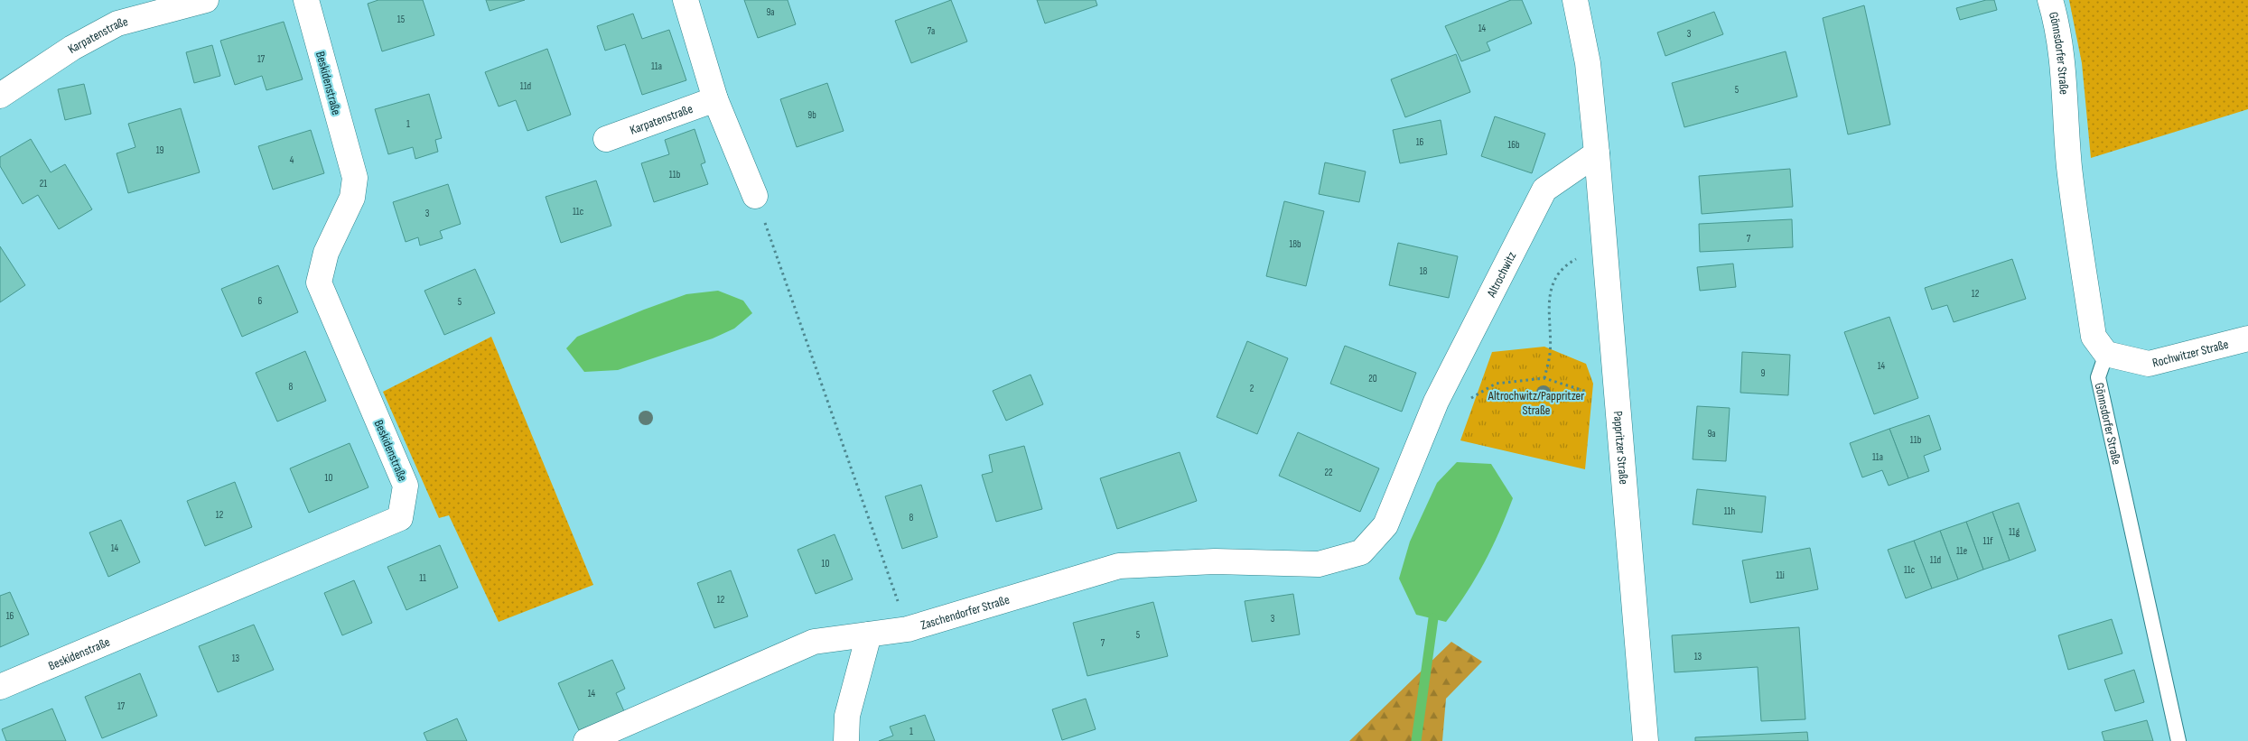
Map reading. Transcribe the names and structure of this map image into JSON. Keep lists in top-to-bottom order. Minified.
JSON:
{"streets":{"street":["Karpatenstraße","Gönnsdorfer Straße","Beskidenstraße","Altrochwitz","Rochwitzer Straße","Pappritzer Straße","Zaschendorfer Straße"]},"crossings":[["Gönnsdorfer Straße","Rochwitzer Straße"],["Altrochwitz","Pappritzer Straße"],["Altrochwitz","Zaschendorfer Straße"]],"parks":["Altrochwitz/Pappritzer Straße"],"house_numbers":["9a","15","14","7a","3","17","11a","11d","5","9b","1","16","16b","19","4","11b","21","11c","3","7","18b","18","12","6","5","14","9","20","8","2","9a","11b","11a","22","10","11h","12","8","11g","11f","14","11e","11d","10","11c","11i","11","12","16","3","5","7","13","13","14","17","1"]}
